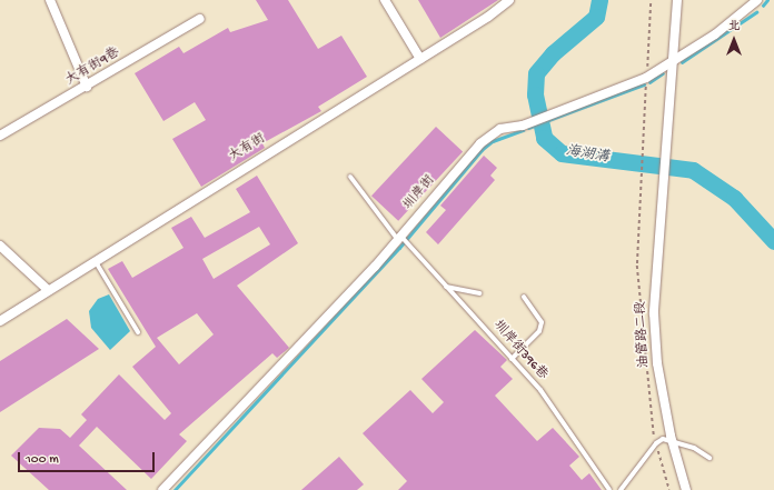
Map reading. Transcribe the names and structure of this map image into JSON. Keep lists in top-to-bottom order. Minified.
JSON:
{"streets":{"street":["大有街9巷","大有街","圳岸街","油管路二段"],"lane":["圳岸街396巷"]},"crossings":[["圳岸街","油管路二段"],["圳岸街","圳岸街396巷"]],"water":["海湖溝"],"scale_bar":"100 m","north":"top"}
